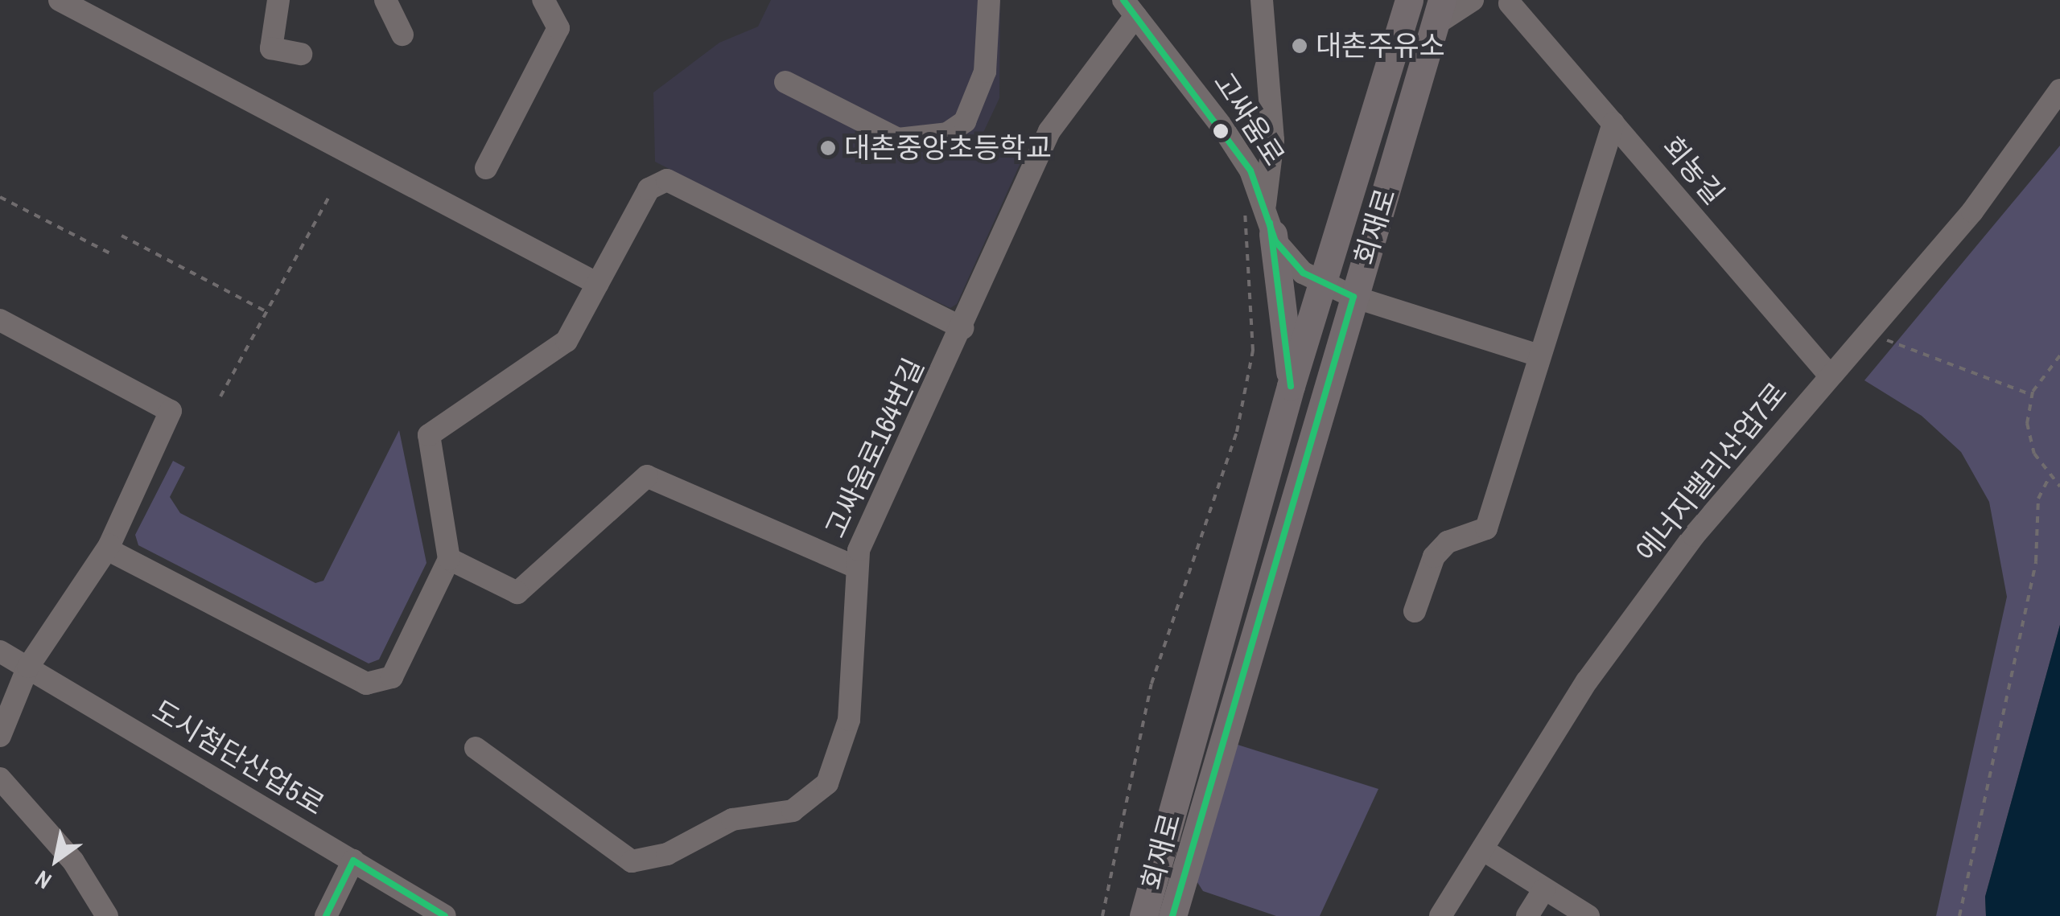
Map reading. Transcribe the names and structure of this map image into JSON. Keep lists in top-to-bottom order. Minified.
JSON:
{"streets":{"main road":["회재로"],"street":["고싸움로","회농길","고싸움로164번길","에너지밸리산업7로","도시첨단산업5로"]},"crossings":[["고싸움로","회재로"],["고싸움로","고싸움로164번길"],["회농길","에너지밸리산업7로"]],"places":["대촌주유소","대촌중앙초등학교"],"north":"bottom left"}
